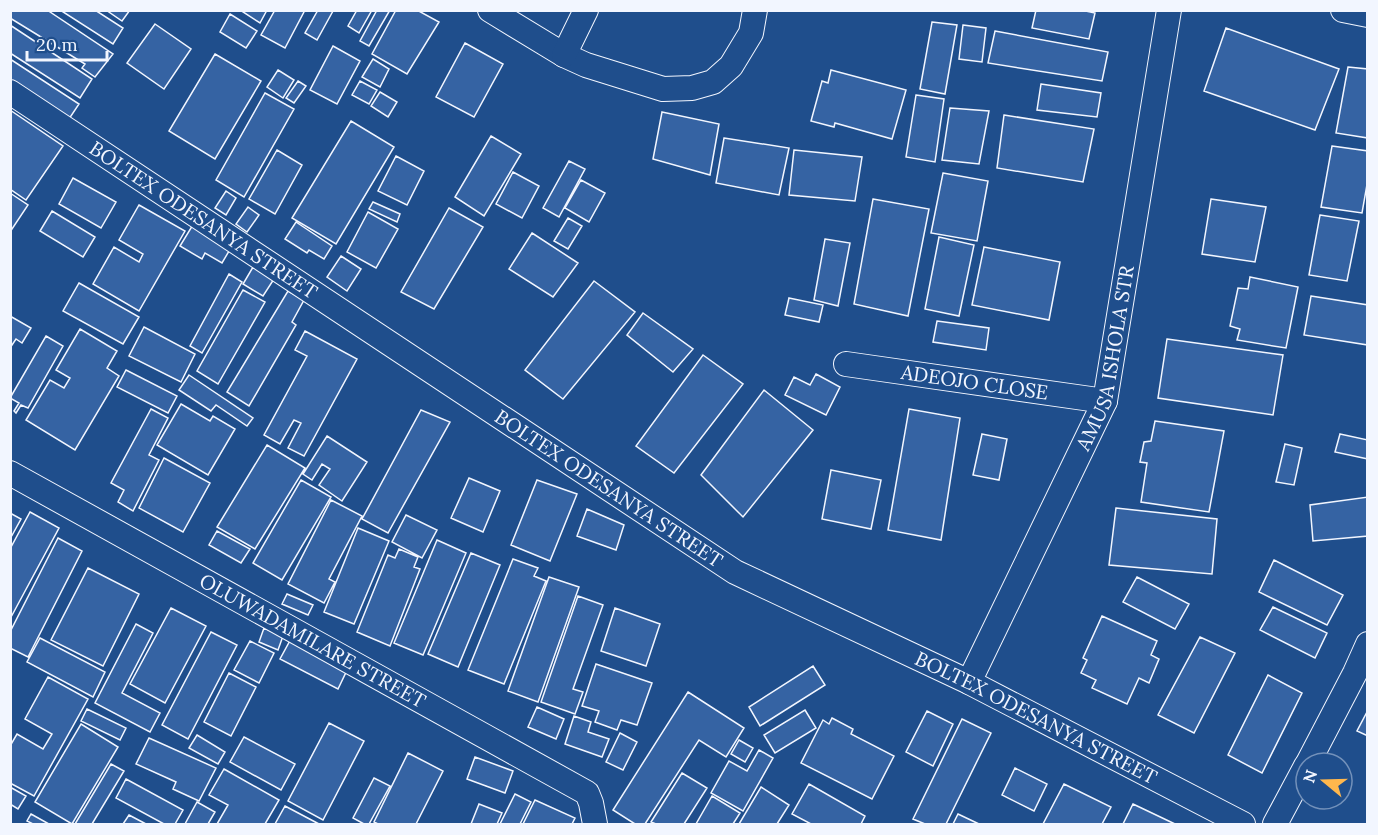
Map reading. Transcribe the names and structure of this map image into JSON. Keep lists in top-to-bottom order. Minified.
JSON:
{"streets":{"street":["BOLTEX ODESANYA STREET","AMUSA ISHOLA STR","ADEOJO CLOSE","OLUWADAMILARE STREET"]},"crossings":[["BOLTEX ODESANYA STREET","AMUSA ISHOLA STR"],["AMUSA ISHOLA STR","ADEOJO CLOSE"]],"scale_bar":"20 m","north":"left"}
